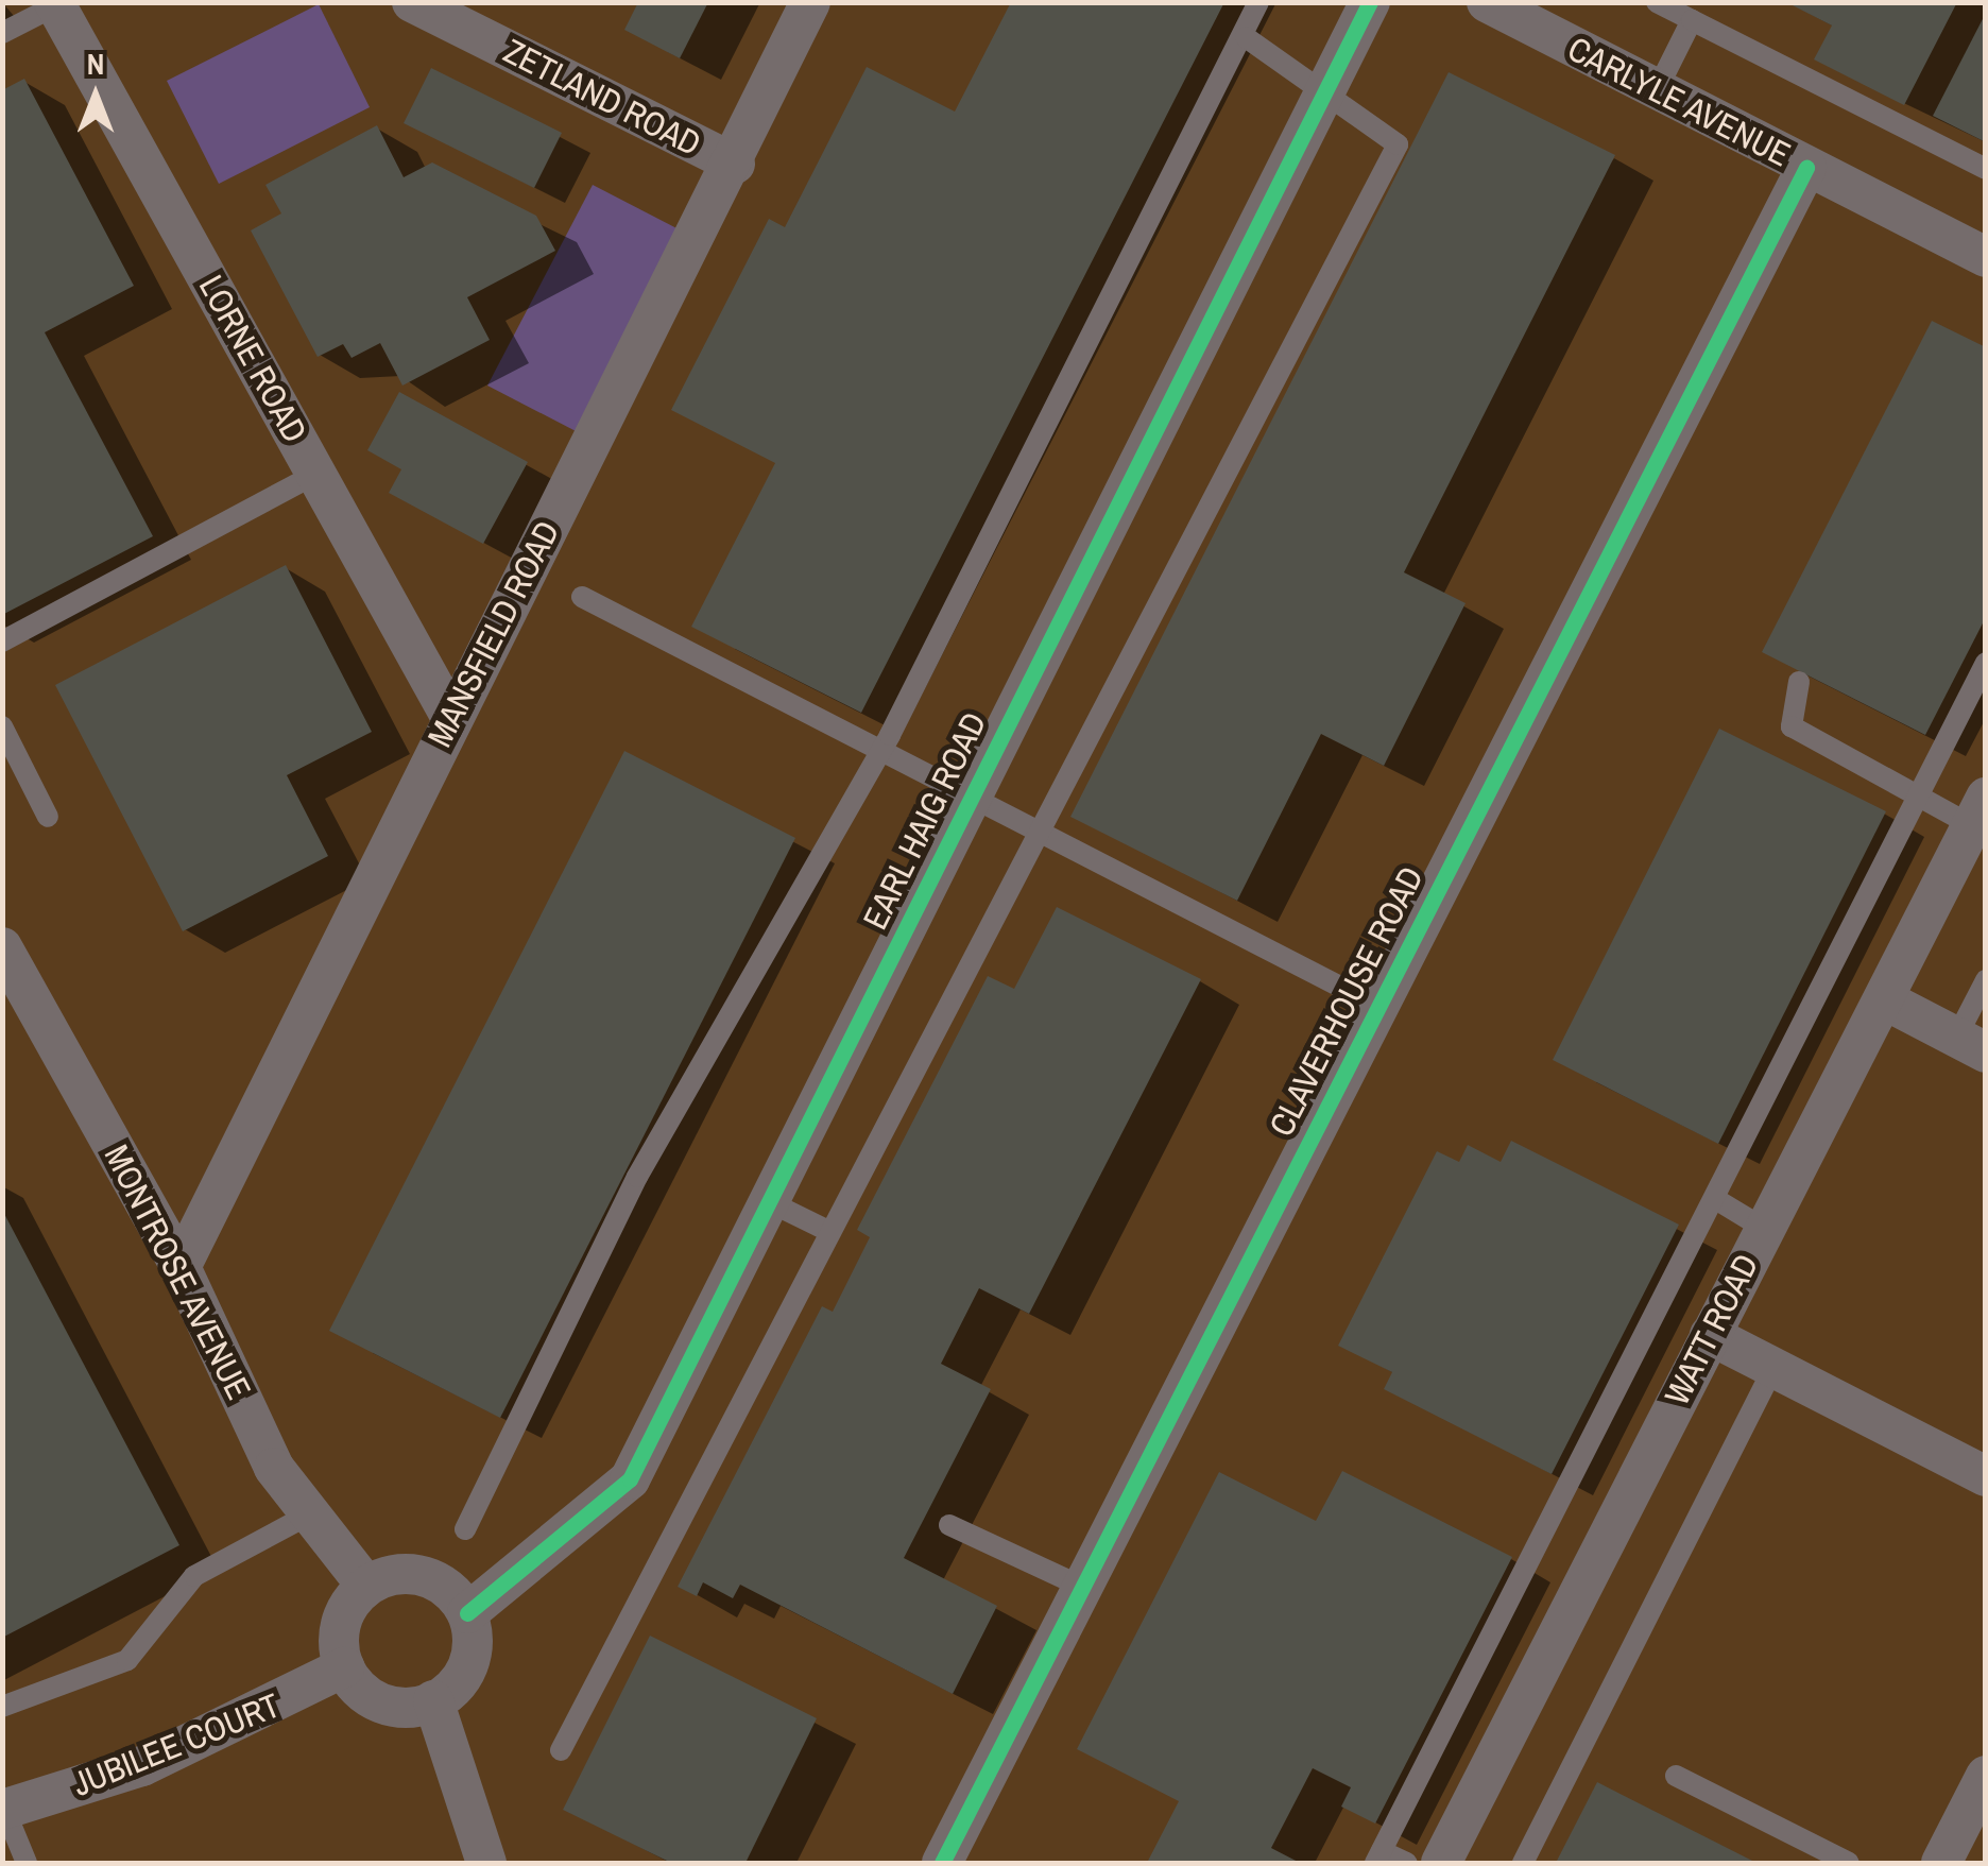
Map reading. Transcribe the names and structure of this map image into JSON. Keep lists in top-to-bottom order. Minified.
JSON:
{"streets":{"street":["ZETLAND ROAD","CARLYLE AVENUE","LORNE ROAD","MANSFIELD ROAD","EARL HAIG ROAD","CLAVERHOUSE ROAD","MONTROSE AVENUE","WATT ROAD","JUBILEE COURT"]},"crossings":[["ZETLAND ROAD","MANSFIELD ROAD"],["CARLYLE AVENUE","CLAVERHOUSE ROAD"],["LORNE ROAD","MANSFIELD ROAD"],["MANSFIELD ROAD","MONTROSE AVENUE"],["EARL HAIG ROAD","MONTROSE AVENUE"],["EARL HAIG ROAD","JUBILEE COURT"],["MONTROSE AVENUE","JUBILEE COURT"]],"north":"top"}
